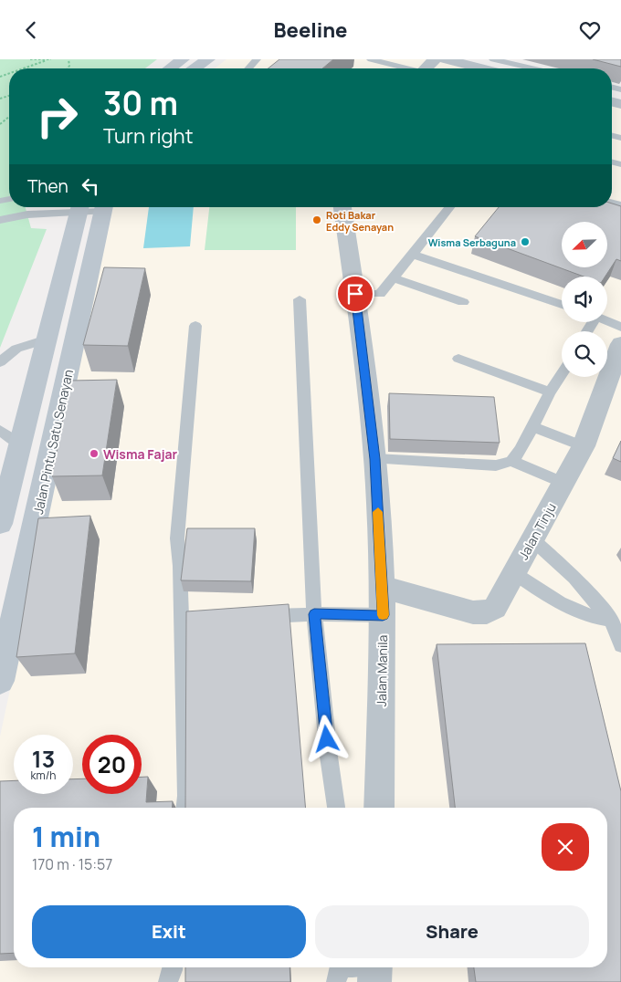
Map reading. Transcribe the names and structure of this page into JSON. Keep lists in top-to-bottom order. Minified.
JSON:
{"streets":{"main road":["Jalan Pintu Satu Senayan"],"street":["Jalan Tinju","Jalan Manila"]},"crossings":[["Jalan Tinju","Jalan Manila"]],"places":["Roti Bakar Eddy Senayan","Wisma Serbaguna","Wisma Fajar"],"north":"bottom left","page":{"header":"Beeline","turn":["30 m","Turn right"],"then":"Then","speed":"13 km/h","limit":"20","heading":["1 min","170 m · 15:57"],"buttons":["Exit","Share"]}}
